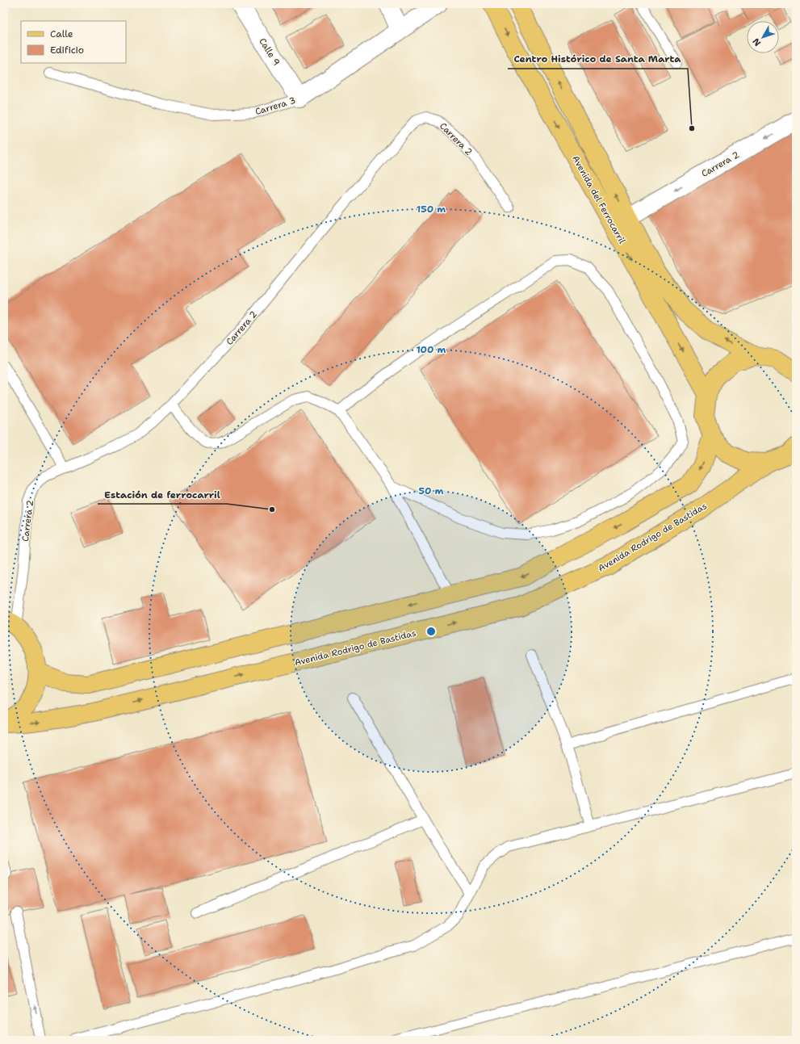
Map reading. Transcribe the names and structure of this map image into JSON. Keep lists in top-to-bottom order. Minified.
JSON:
{"streets":{"main road":["Avenida del Ferrocarril","Avenida Rodrigo de Bastidas"],"street":["Calle 9","Carrera 3","Carrera 2"]},"crossings":[["Calle 9","Carrera 3"],["Carrera 2","Avenida del Ferrocarril"]],"places":["Centro Histórico de Santa Marta","Estación de ferrocarril"],"legend":["Calle","Edificio"],"north":"bottom left","rings":["150 m","100 m","50 m"]}
